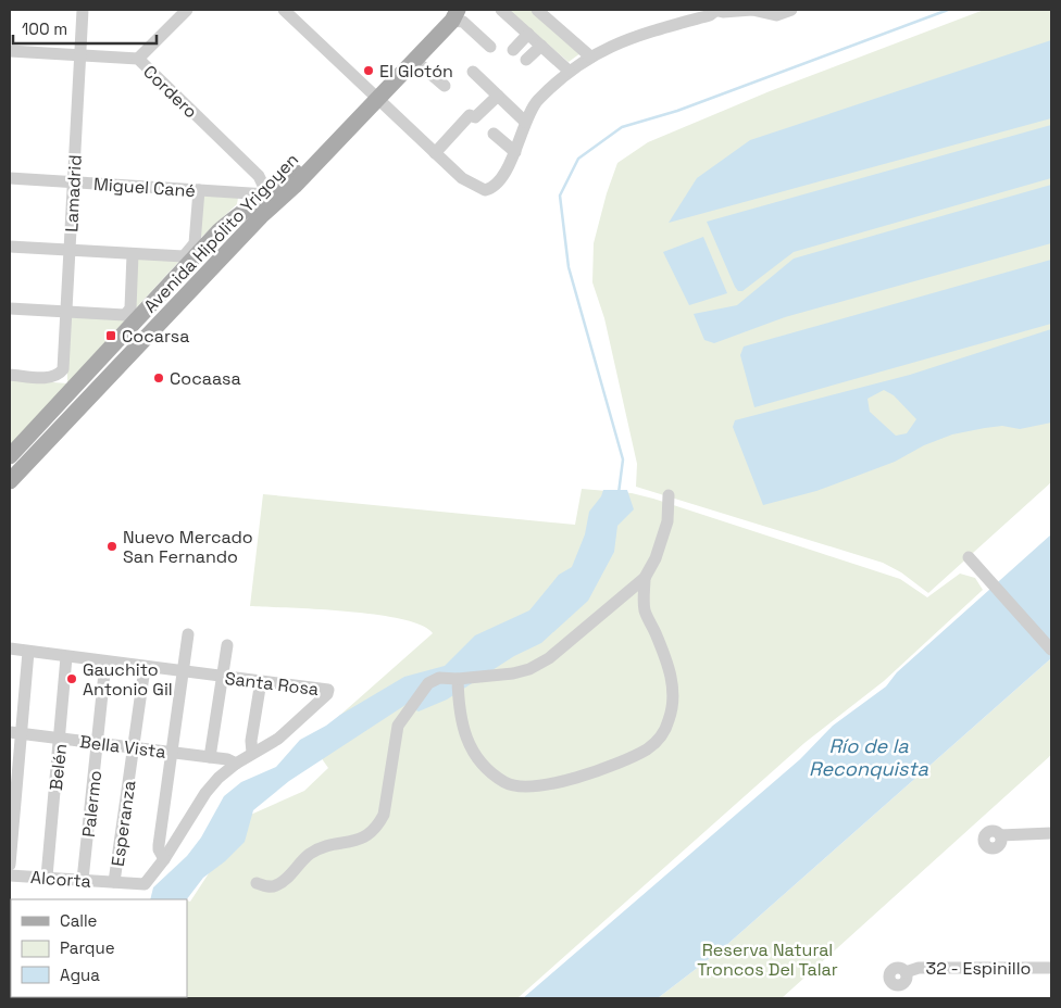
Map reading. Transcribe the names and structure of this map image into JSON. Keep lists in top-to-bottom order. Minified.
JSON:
{"streets":{"main road":["Avenida Hipólito Yrigoyen"],"street":["Cordero","Miguel Cané","Lamadrid","Santa Rosa","Bella Vista","Belén","Palermo","Esperanza","Alcorta","32 - Espinillo"]},"crossings":[["Cordero","Miguel Cané"],["Cordero","Lamadrid"],["Cordero","Avenida Hipólito Yrigoyen"],["Miguel Cané","Lamadrid"],["Miguel Cané","Avenida Hipólito Yrigoyen"],["Santa Rosa","Bella Vista"],["Santa Rosa","Belén"],["Santa Rosa","Palermo"],["Santa Rosa","Esperanza"],["Santa Rosa","Alcorta"],["Bella Vista","Belén"],["Bella Vista","Palermo"],["Bella Vista","Esperanza"],["Belén","Alcorta"],["Palermo","Alcorta"],["Esperanza","Alcorta"]],"water":["Río de la Reconquista"],"parks":["Reserva Natural Troncos Del Talar"],"places":{"other":["El Glotón","Cocaasa","Nuevo Mercado San Fernando","Gauchito Antonio Gil"],"transit":["Cocarsa"]},"legend":["Calle","Parque","Agua"],"scale_bar":"100 m"}
